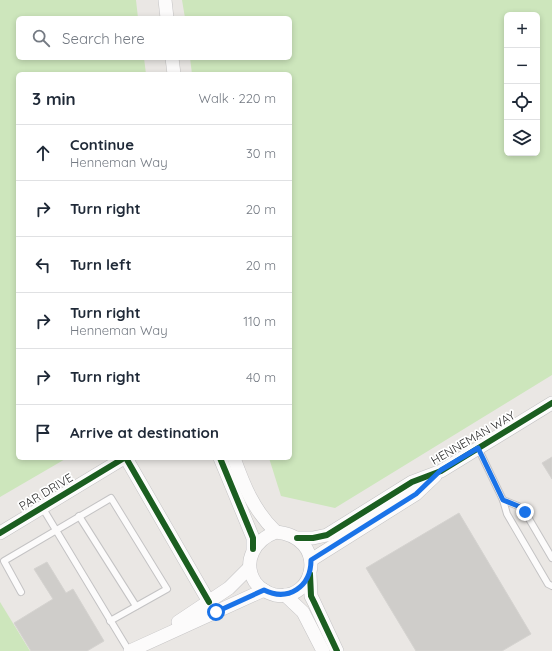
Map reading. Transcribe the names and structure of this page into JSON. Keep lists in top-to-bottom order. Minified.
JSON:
{"streets":{"street":["HENNEMAN WAY","PAR DRIVE"]},"page":{"map_buttons":["+","−"],"search":"Search here","heading":["3 min","Walk · 220 m"],"list":[["Continue","Henneman Way","30 m"],["Turn right","20 m"],["Turn left","20 m"],["Turn right","Henneman Way","110 m"],["Turn right","40 m"],"Arrive at destination"]}}
